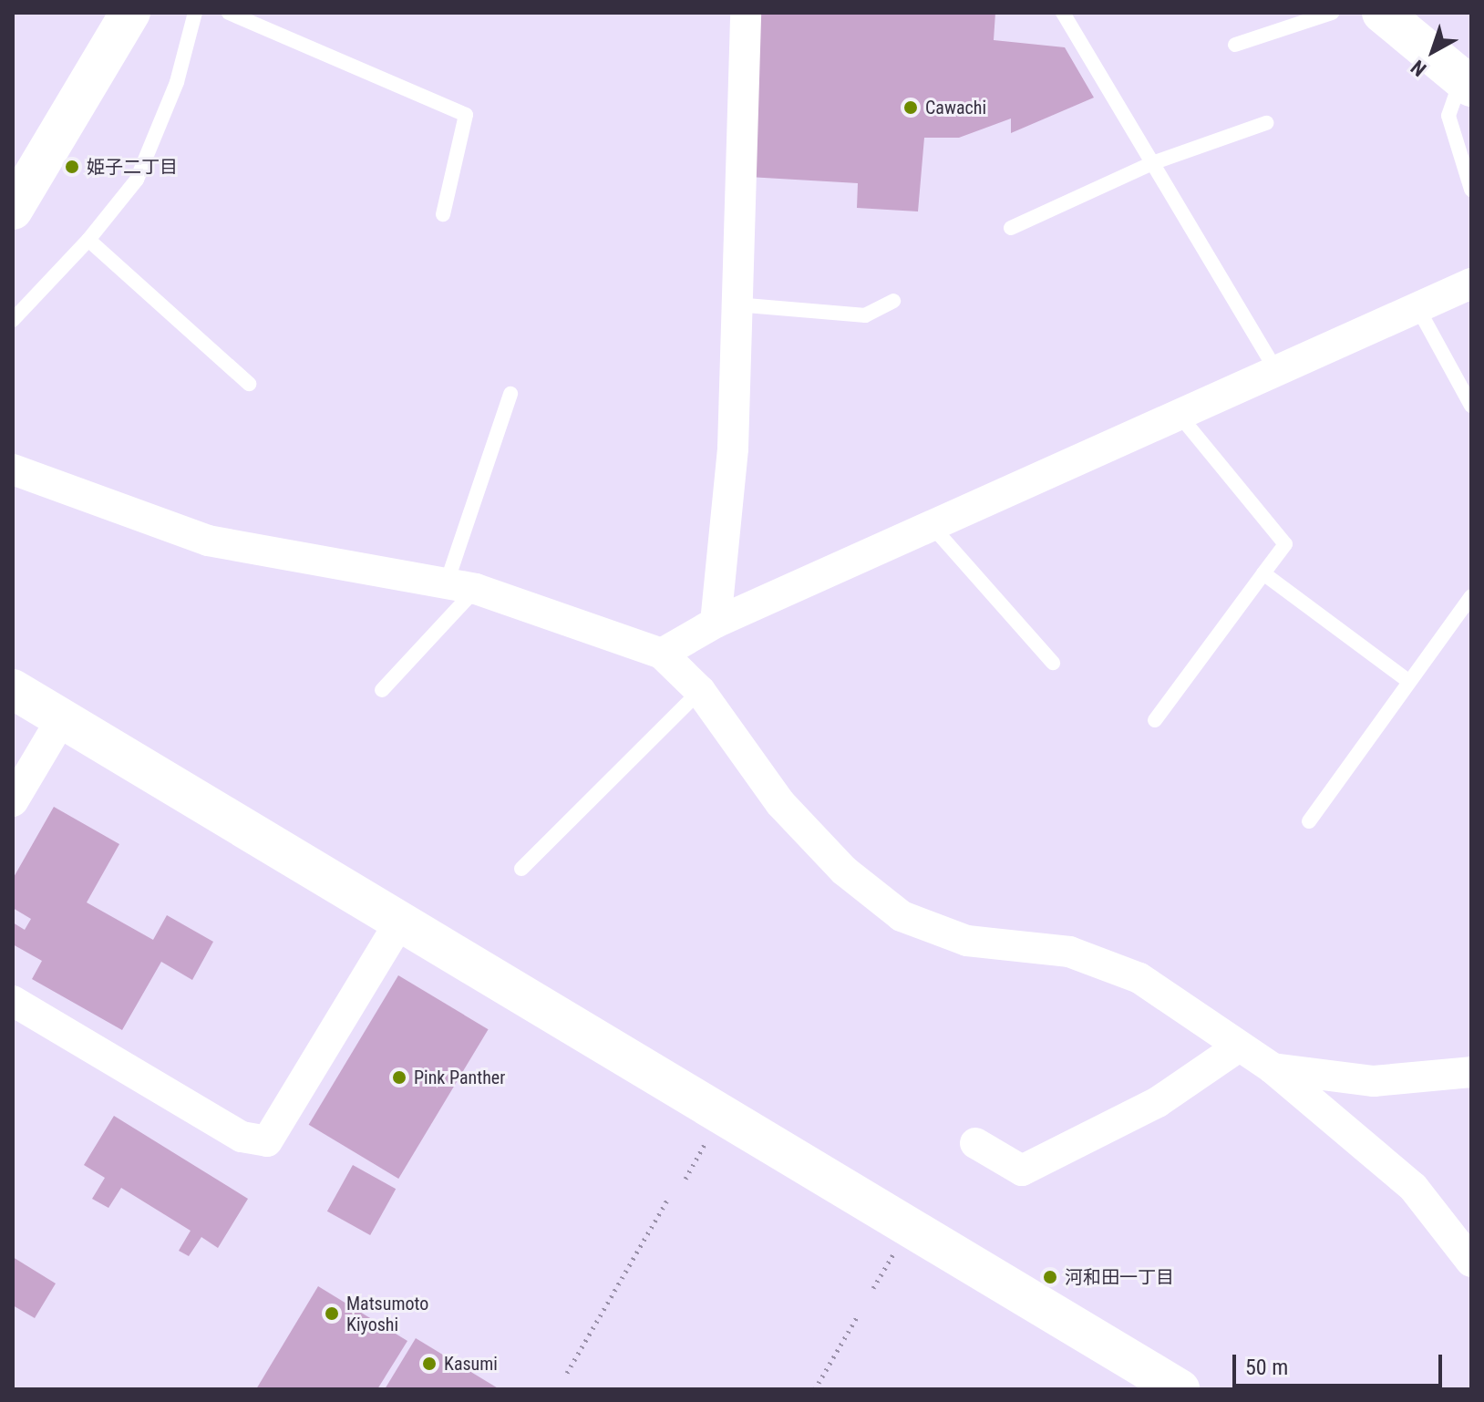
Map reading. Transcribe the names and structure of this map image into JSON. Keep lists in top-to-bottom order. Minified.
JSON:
{"places":["Cawachi","姫子二丁目","Pink Panther","河和田一丁目","Matsumoto Kiyoshi","Kasumi"],"scale_bar":"50 m","north":"bottom left"}
